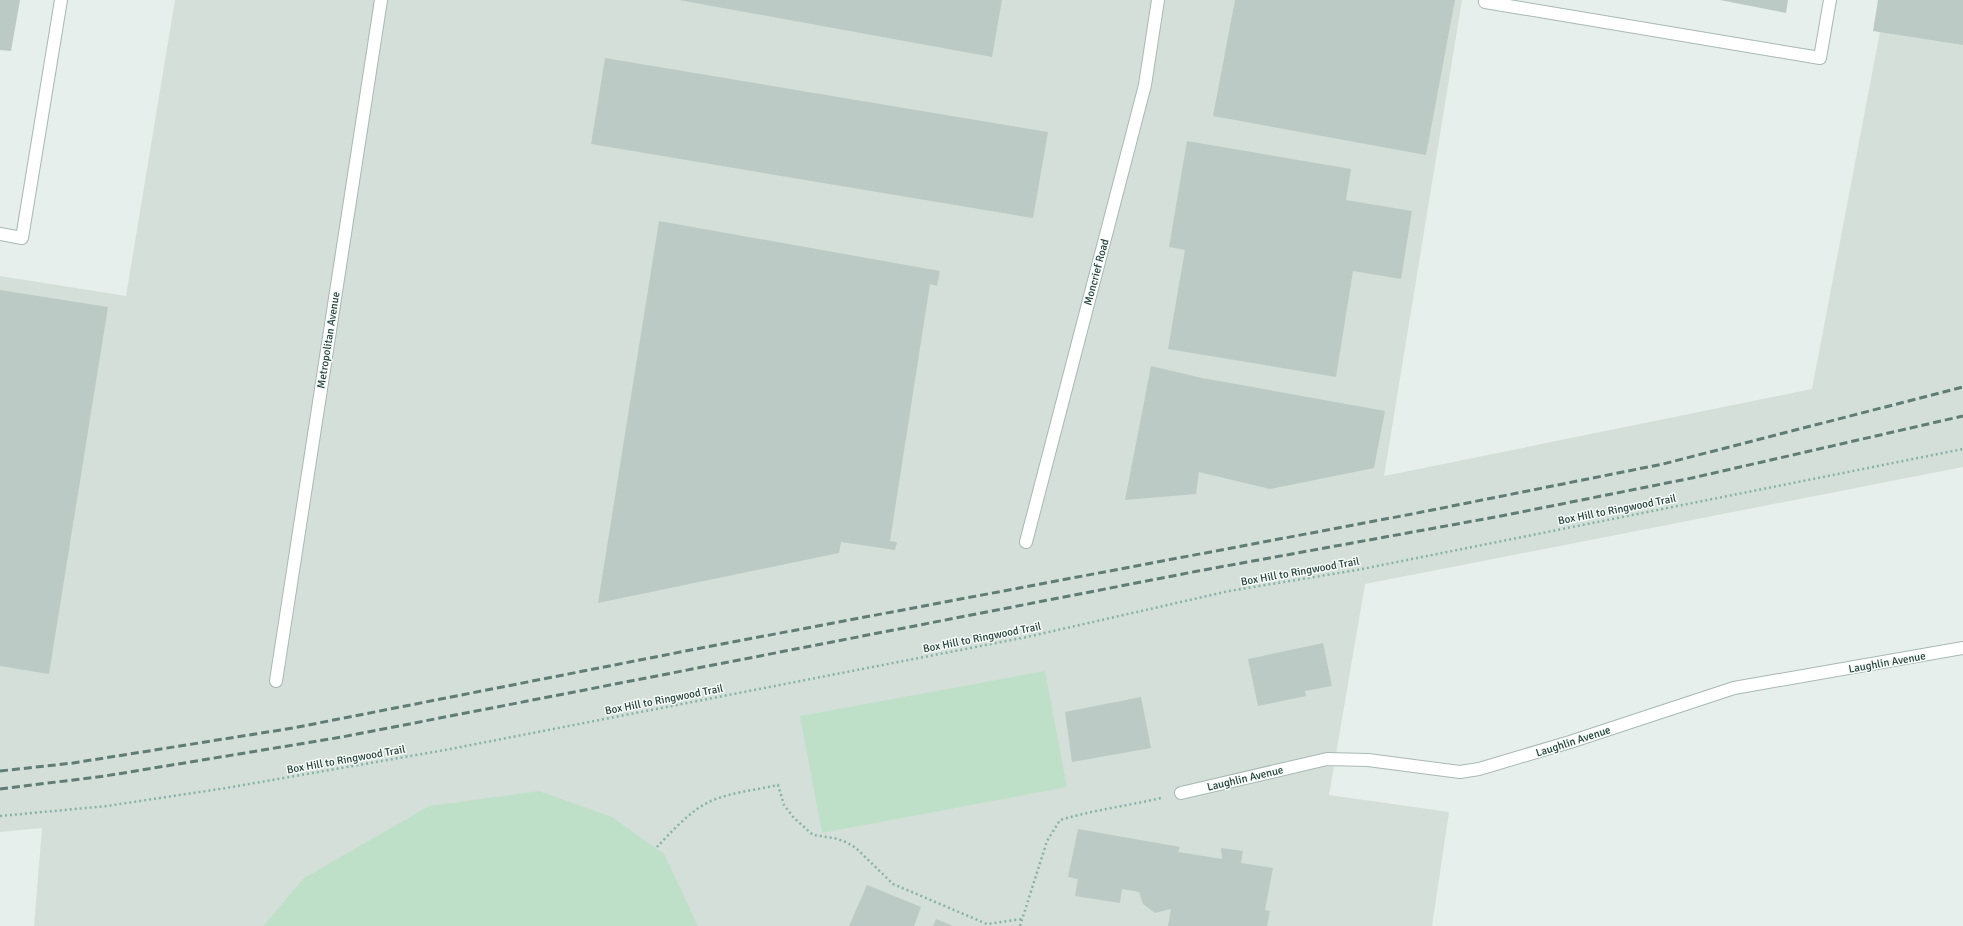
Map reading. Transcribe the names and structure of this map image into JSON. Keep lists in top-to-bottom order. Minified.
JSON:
{"streets":{"street":["Moncrief Road","Metropolitan Avenue","Laughlin Avenue"],"path":["Box Hill to Ringwood Trail"]}}
